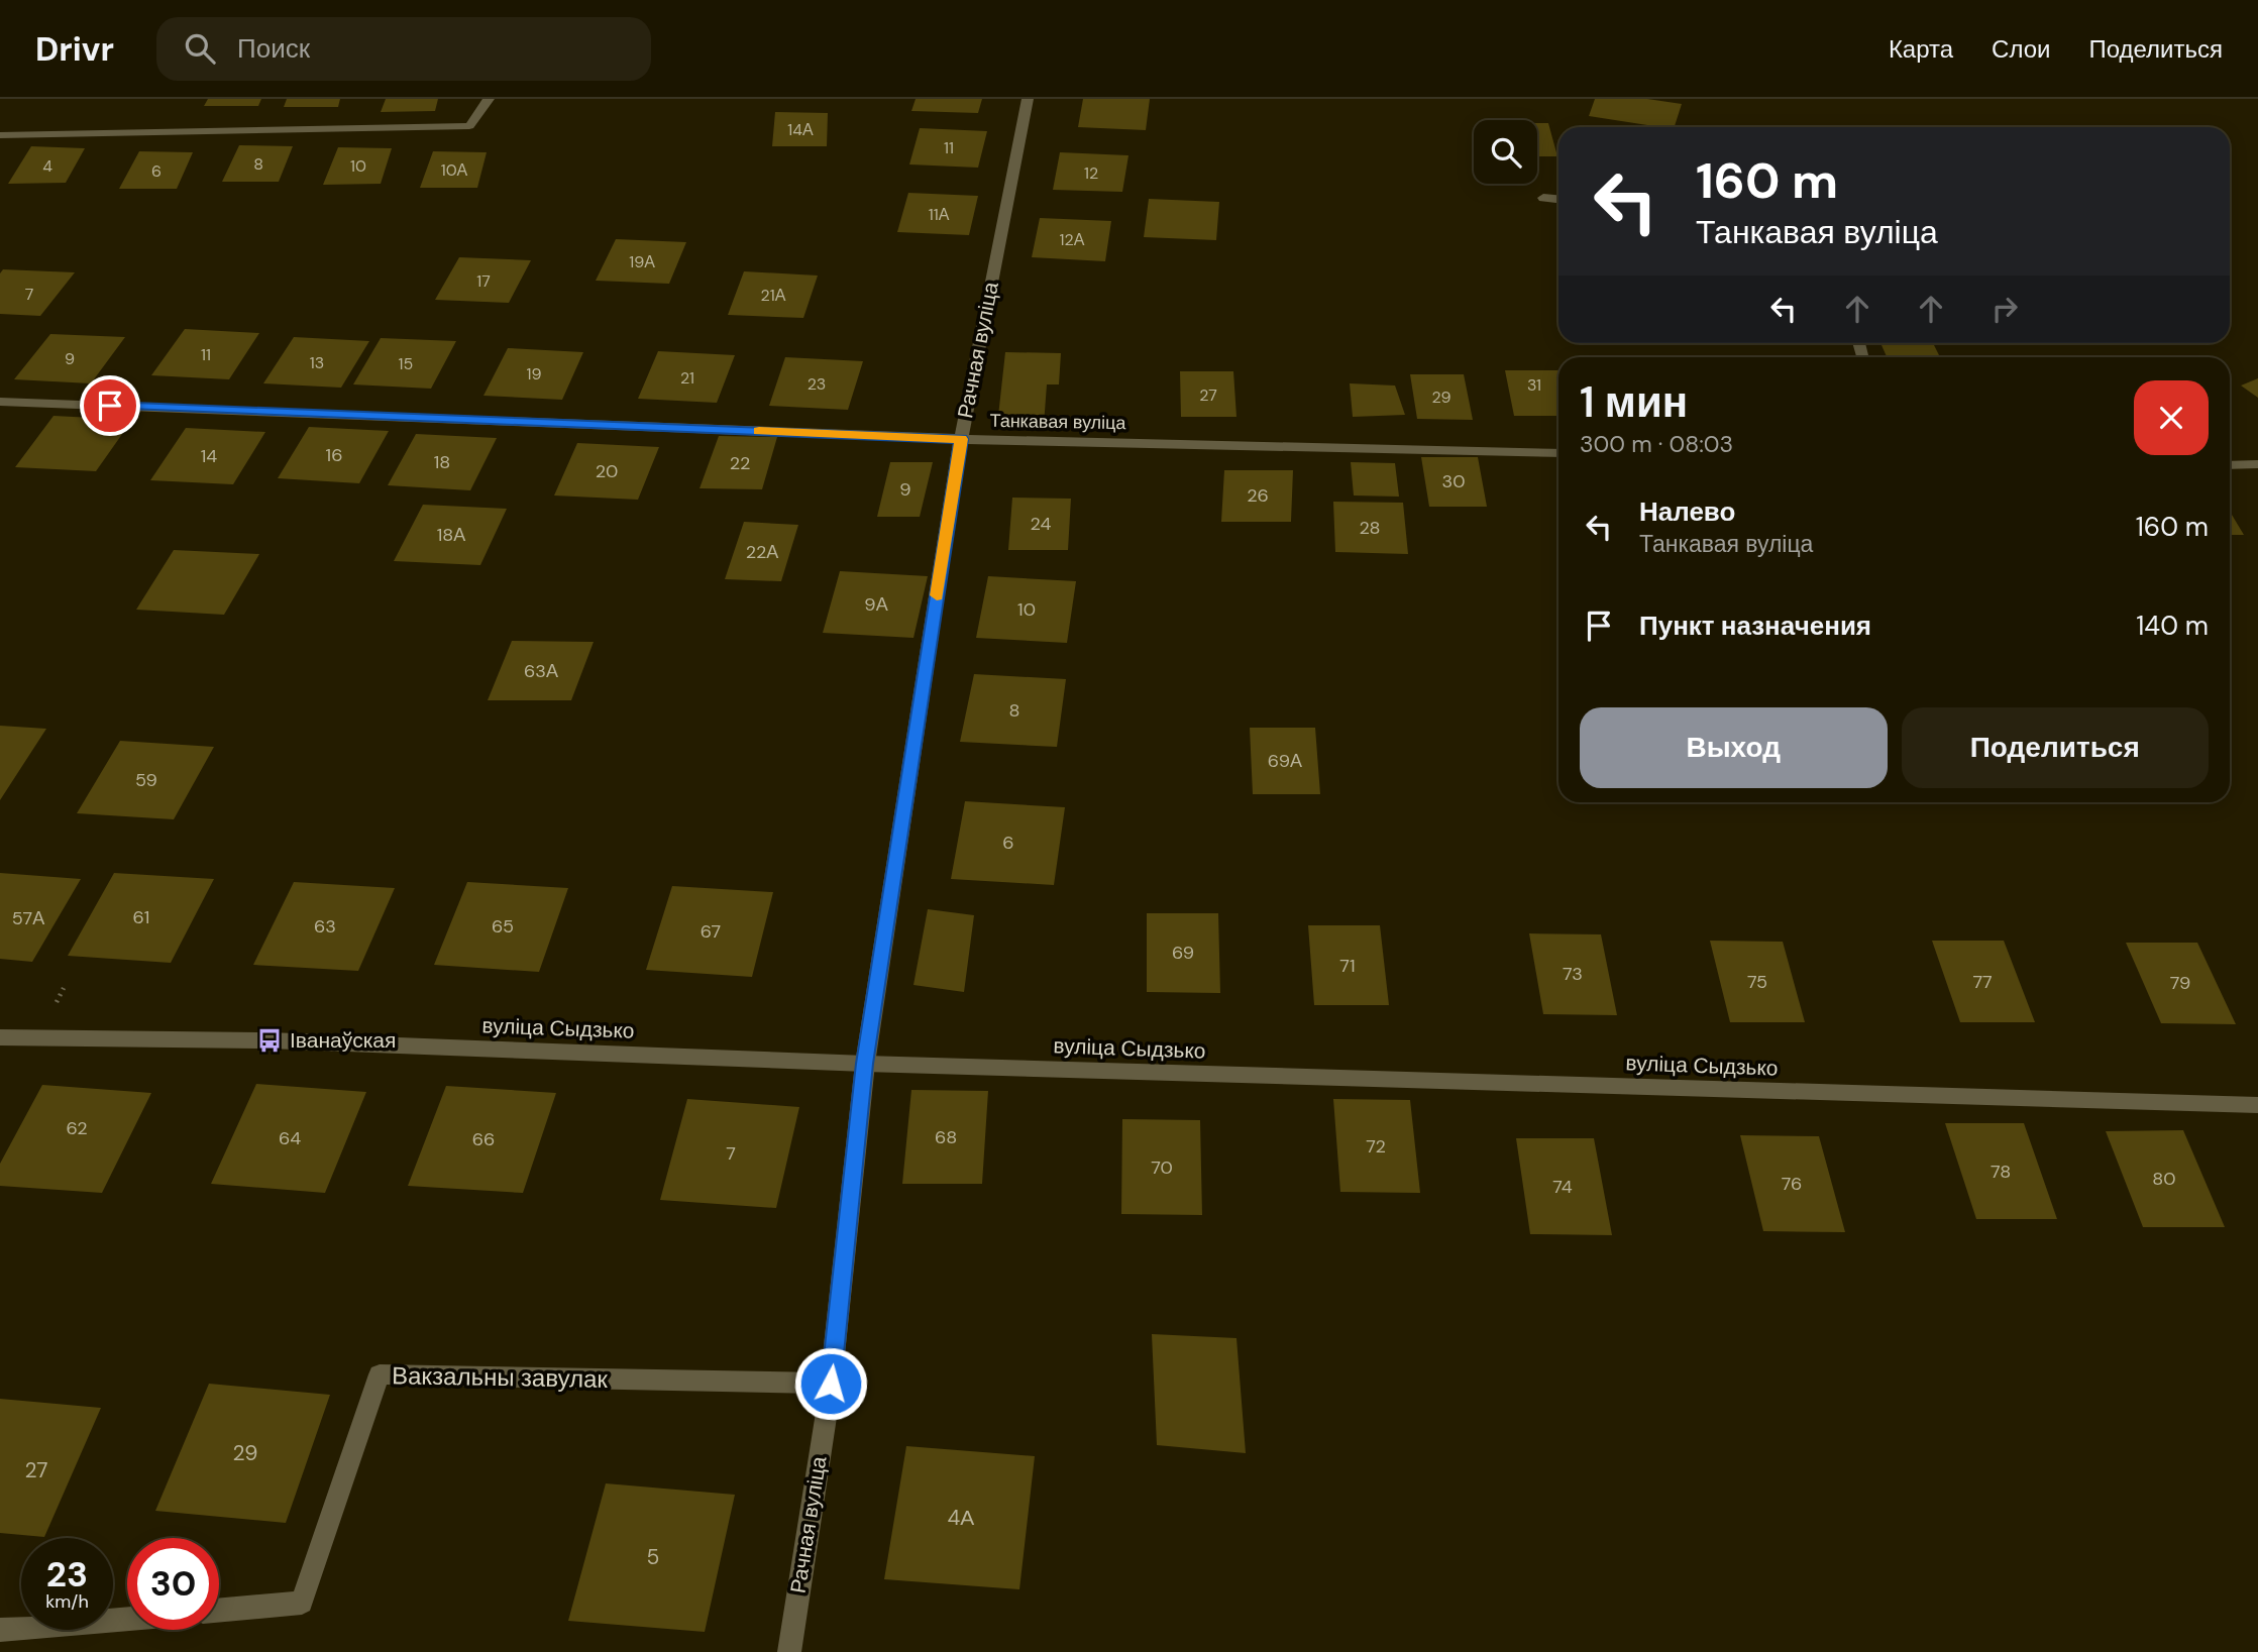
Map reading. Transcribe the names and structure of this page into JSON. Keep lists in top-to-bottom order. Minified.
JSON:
{"streets":{"street":["Рачная вуліца","Танкавая вуліца","вуліца Сыдзько","Вакзальны завулак"]},"crossings":[["Рачная вуліца","Танкавая вуліца"],["Рачная вуліца","вуліца Сыдзько"],["Рачная вуліца","Вакзальны завулак"]],"places":{"bus stop":["Іванаўская"]},"house_numbers":["14А","11","8","4","10","10А","6","12","11А","12А","19А","17","7","21А","11","9","13","15","19","21","23","31","27","29","16","14","18","22","20","30","9","26","24","28","18А","22А","9А","10","63А","8","69А","59","6","61","57А","63","65","67","69","71","73","75","77","79","62","68","64","66","72","7","70","78","80","76","74","29","27","4А","5"],"page":{"header":"Drivr","search":"Поиск","nav":["Карта","Слои","Поделиться"],"turn":["160 m","Танкавая вуліца"],"heading":["1 мин","300 m · 08:03"],"list":[{"name":"Налево","note":"Танкавая вуліца","value":"160 m"},{"name":"Пункт назначения","value":"140 m"}],"buttons":["Выход","Поделиться"],"speed":"23 km/h","limit":"30"}}
